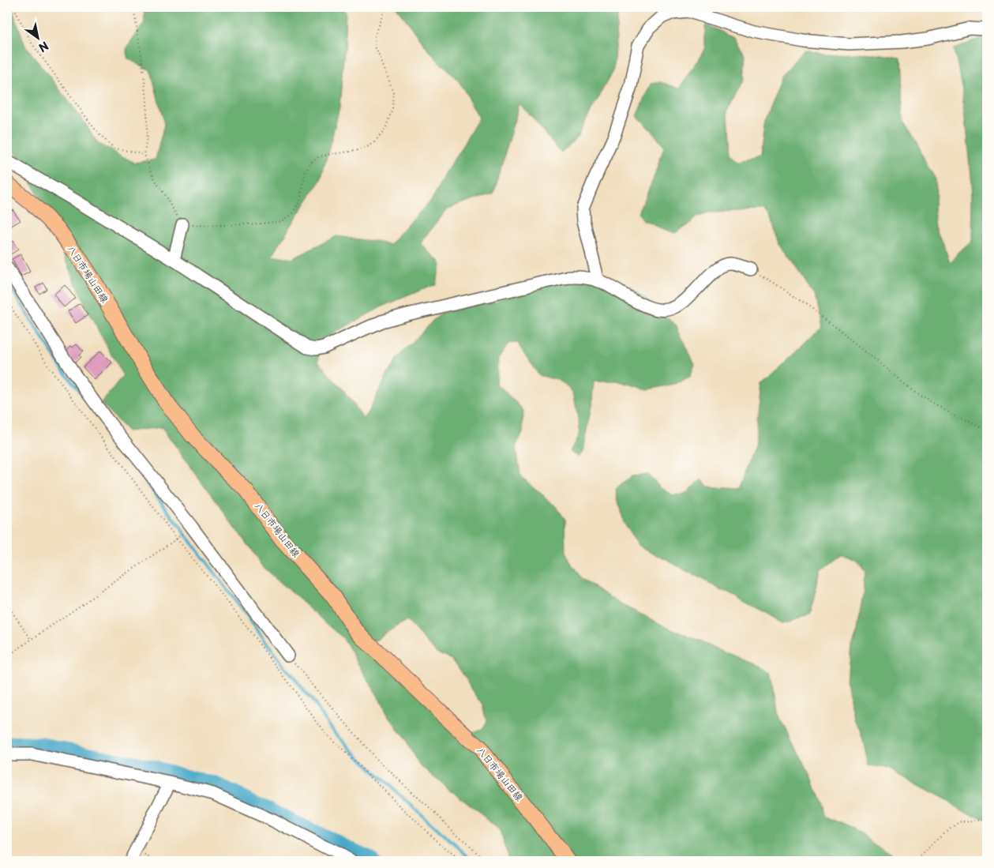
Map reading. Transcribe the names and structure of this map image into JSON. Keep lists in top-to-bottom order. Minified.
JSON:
{"streets":{"main road":["八日市場山田線"]},"north":"bottom right"}
